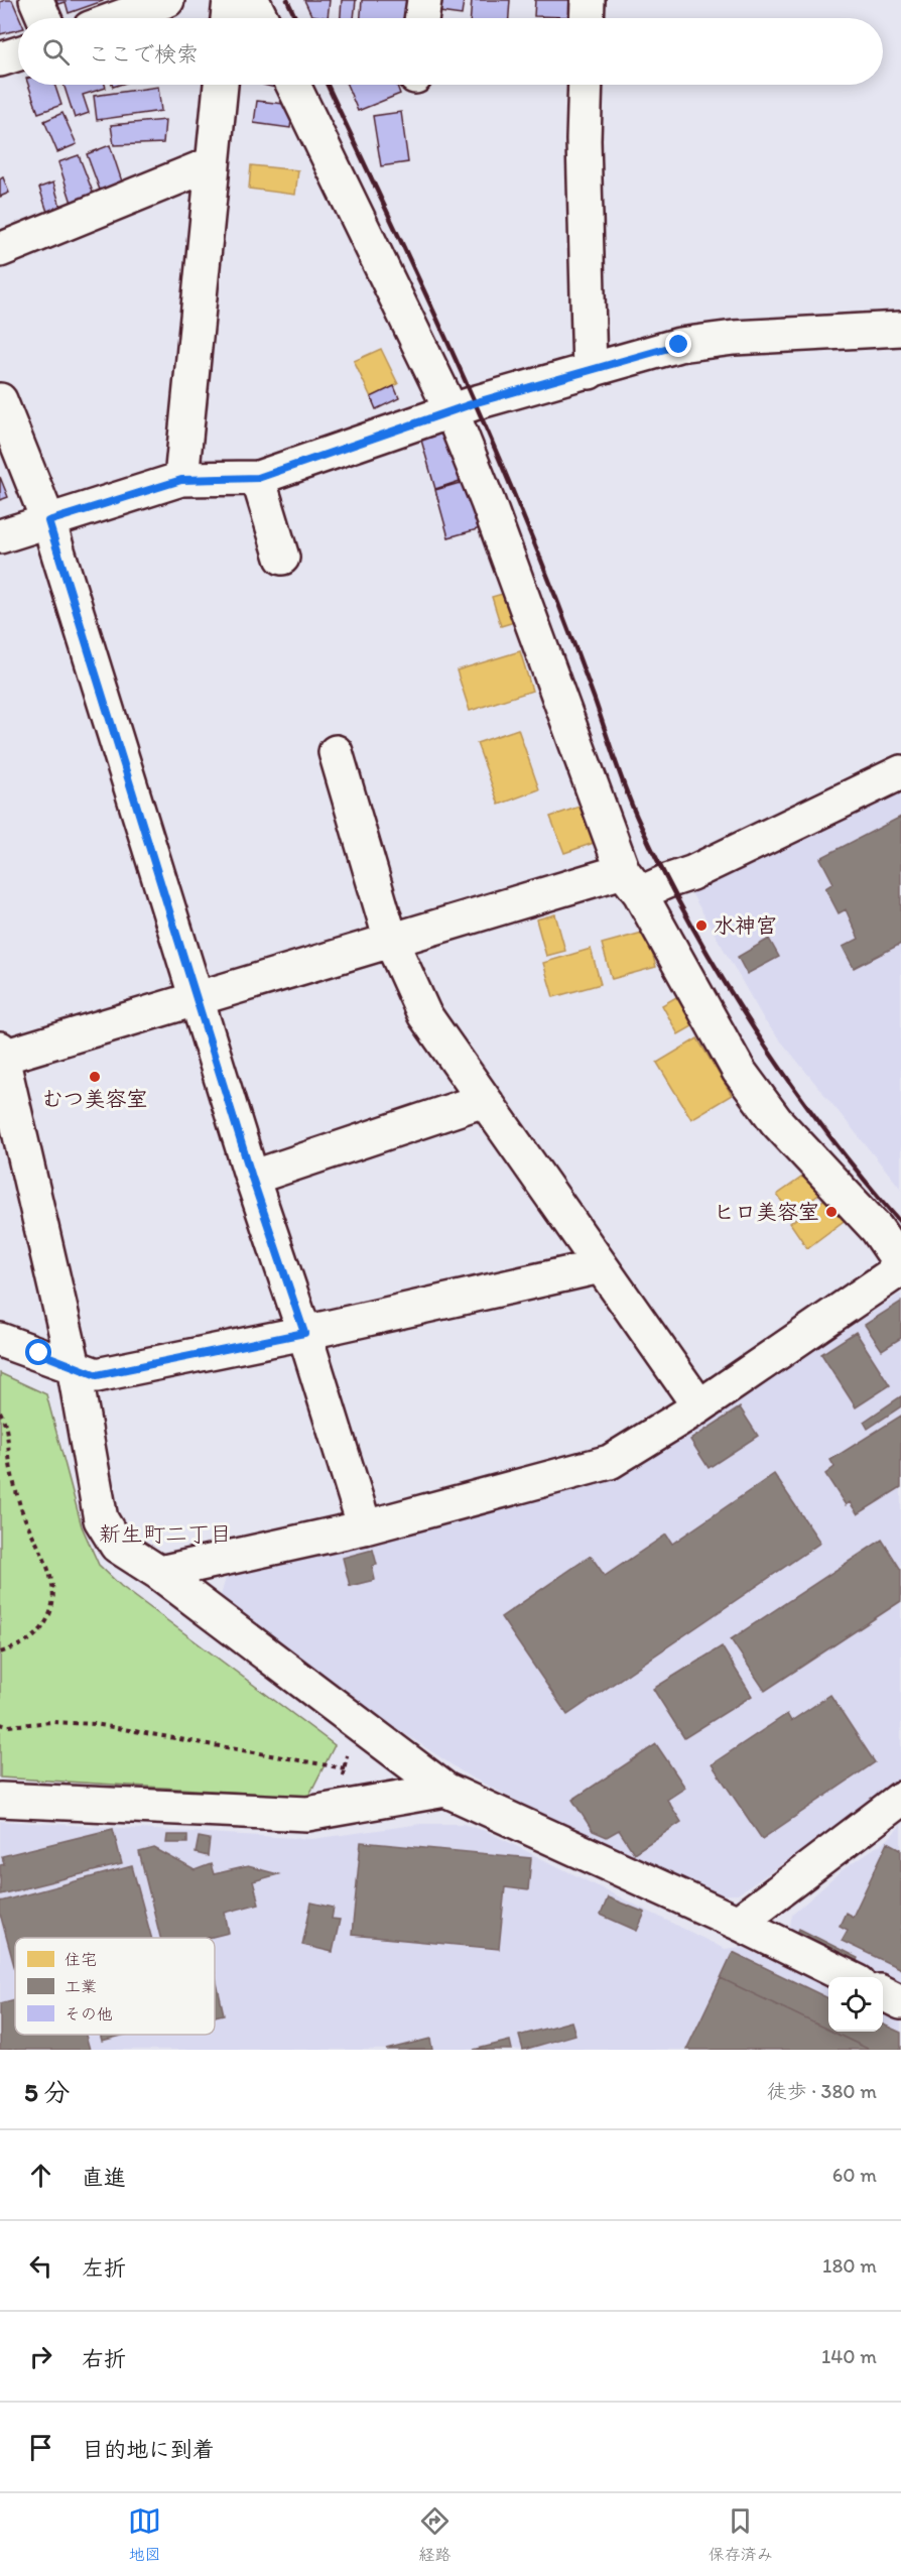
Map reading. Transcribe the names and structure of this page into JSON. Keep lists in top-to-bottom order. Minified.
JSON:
{"districts":["新生町二丁目"],"places":["水神宮","むつ美容室","ヒロ美容室"],"legend":["住宅","工業","その他"],"page":{"search":"ここで検索","heading":["5 分","徒歩 · 380 m"],"list":[["直進","60 m"],["左折","180 m"],["右折","140 m"],"目的地に到着"],"nav":["地図","経路","保存済み"]}}
